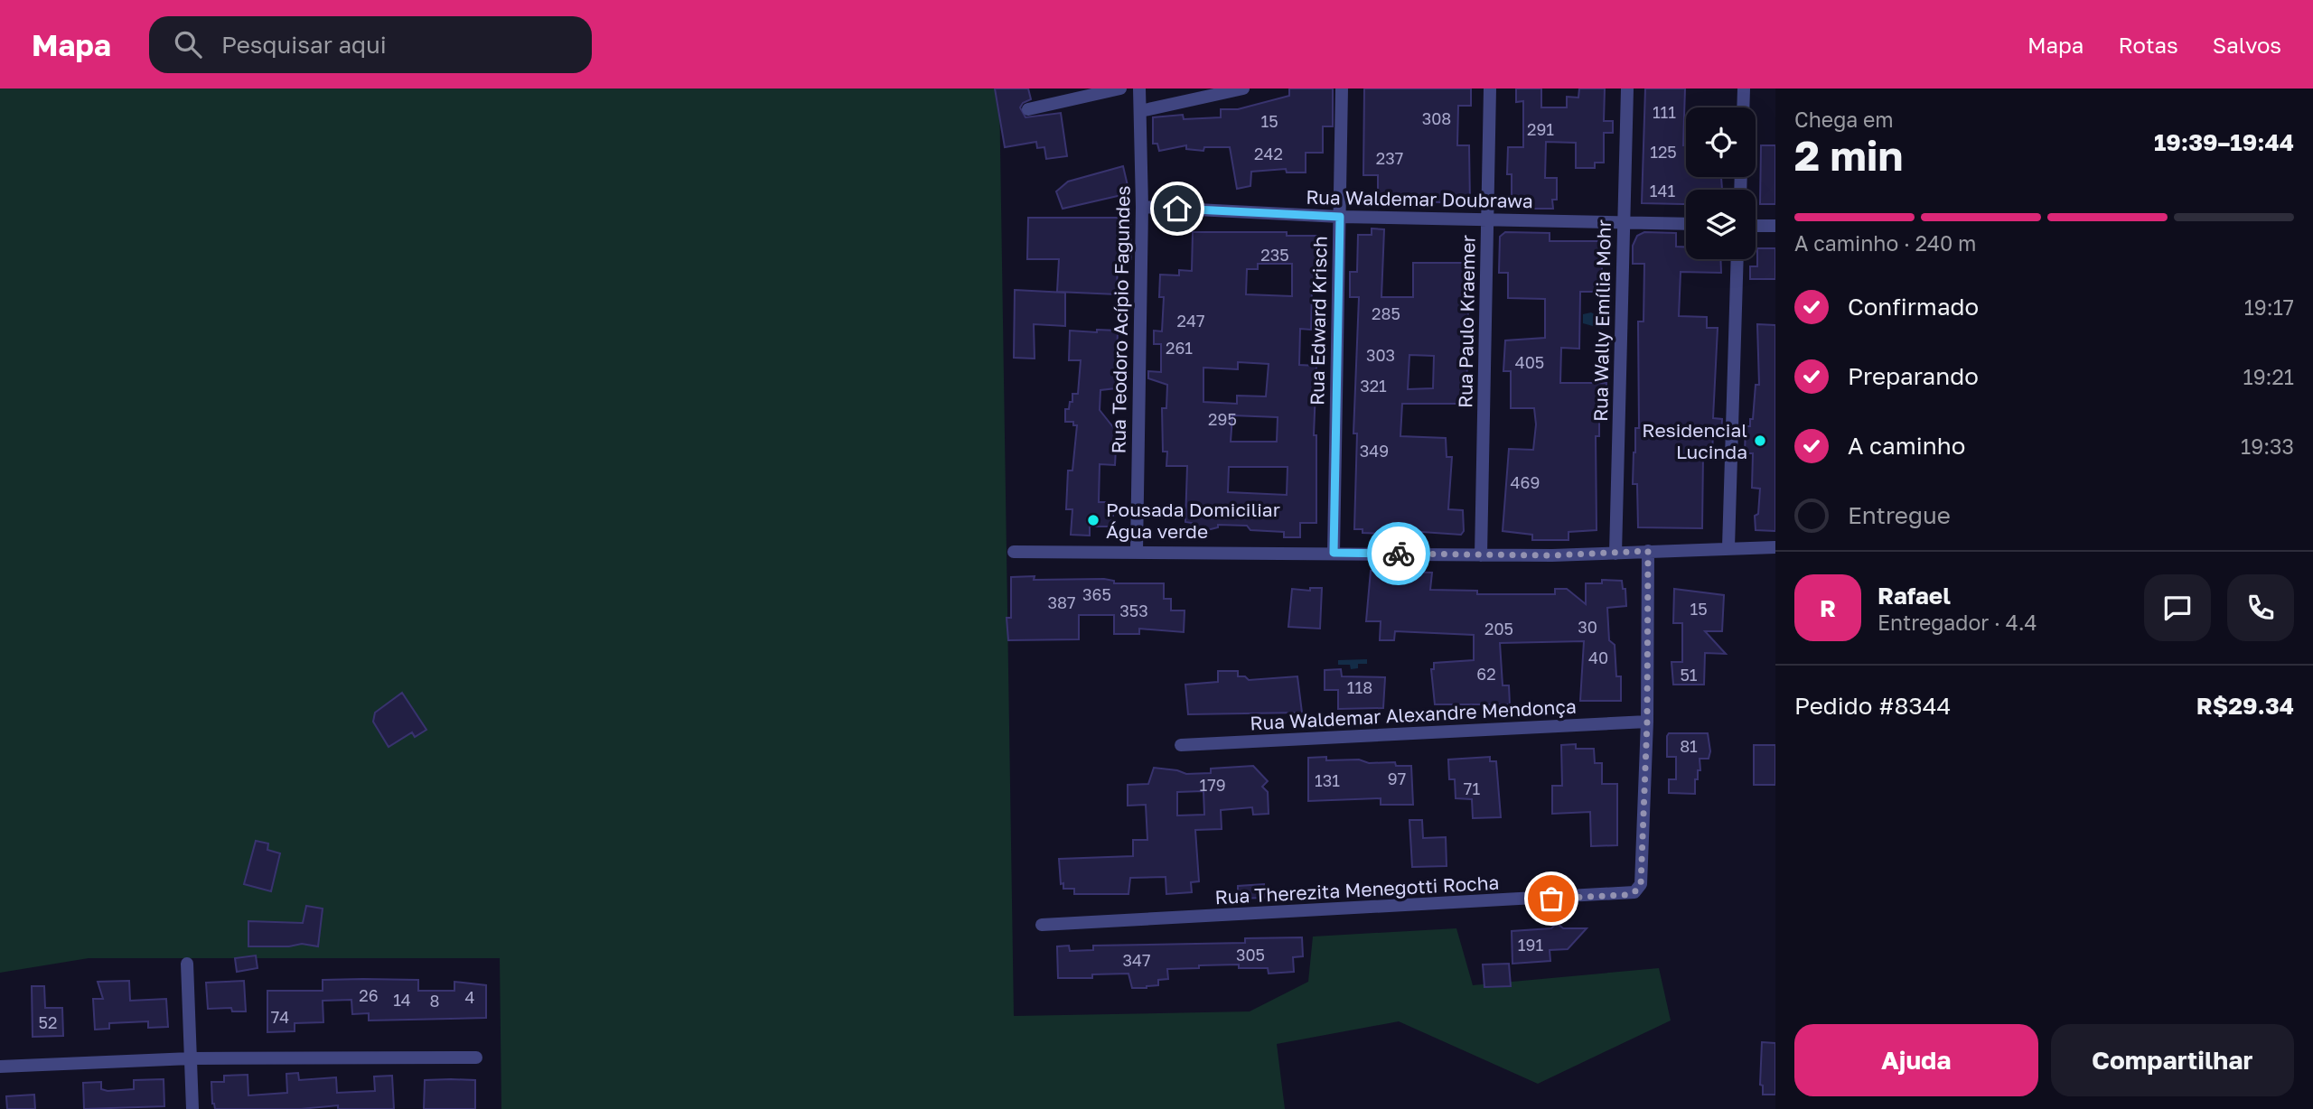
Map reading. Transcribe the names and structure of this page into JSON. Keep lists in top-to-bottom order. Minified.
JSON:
{"streets":{"street":["Rua Waldemar Doubrawa","Rua Teodoro Acípio Fagundes","Rua Edward Krisch","Rua Wally Emília Mohr","Rua Paulo Kraemer","Rua Waldemar Alexandre Mendonça","Rua Therezita Menegotti Rocha"]},"crossings":[["Rua Waldemar Doubrawa","Rua Teodoro Acípio Fagundes"],["Rua Waldemar Doubrawa","Rua Edward Krisch"],["Rua Waldemar Doubrawa","Rua Wally Emília Mohr"],["Rua Waldemar Doubrawa","Rua Paulo Kraemer"],["Rua Waldemar Alexandre Mendonça","Rua Therezita Menegotti Rocha"]],"places":["Residencial Lucinda","Pousada Domiciliar Água verde"],"house_numbers":["111","308","15","291","125","242","237","141","235","285","247","261","303","405","321","295","349","469","365","387","15","353","30","205","40","62","51","118","81","97","131","179","71","191","305","347","26","4","14","8","74","52"],"page":{"header":"Mapa","search":"Pesquisar aqui","nav":["Mapa","Rotas","Salvos"],"heading":["2 min","Chega em","19:39–19:44"],"panel":["Rafael","Entregador · 4.4","Pedido #8344","R$29.34"],"bar":"A caminho · 240 m","list":[["Confirmado","19:17"],["Preparando","19:21"],["A caminho","19:33"],"Entregue"],"round":"R","buttons":["Ajuda","Compartilhar"]}}
